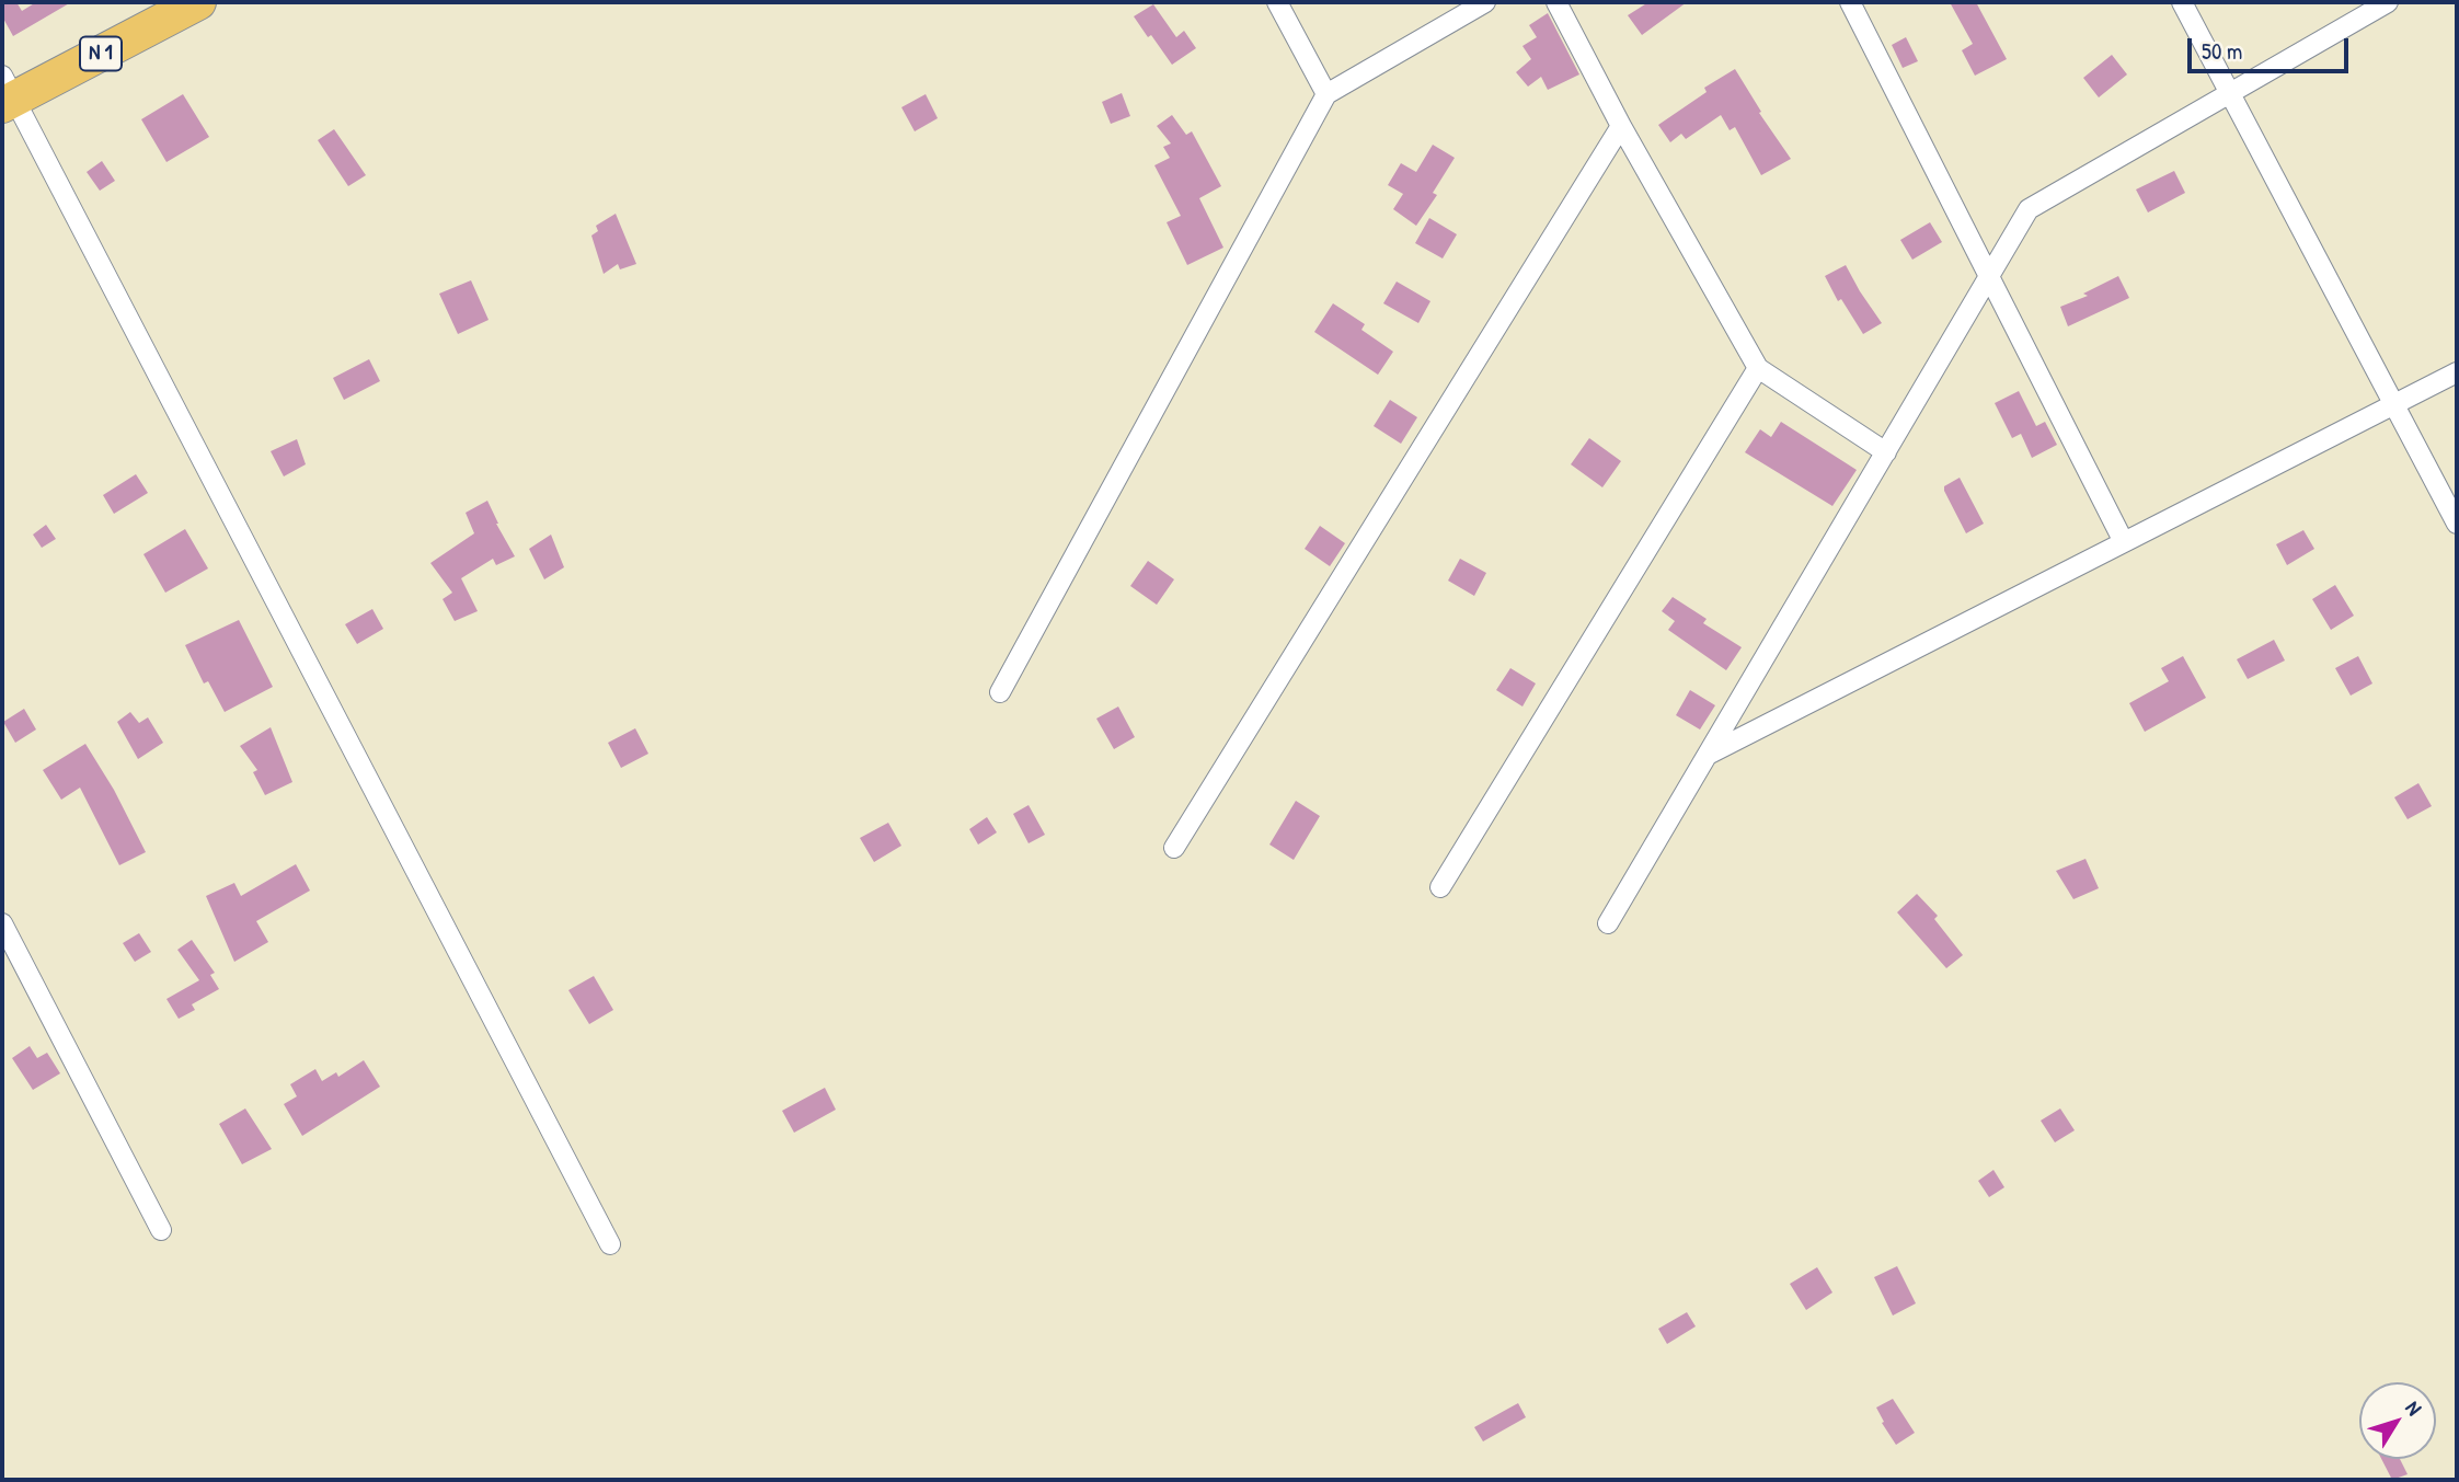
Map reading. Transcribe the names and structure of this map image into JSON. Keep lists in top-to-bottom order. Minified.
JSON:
{"streets":{"highway":["N 1"]},"scale_bar":"50 m","north":"top right"}
